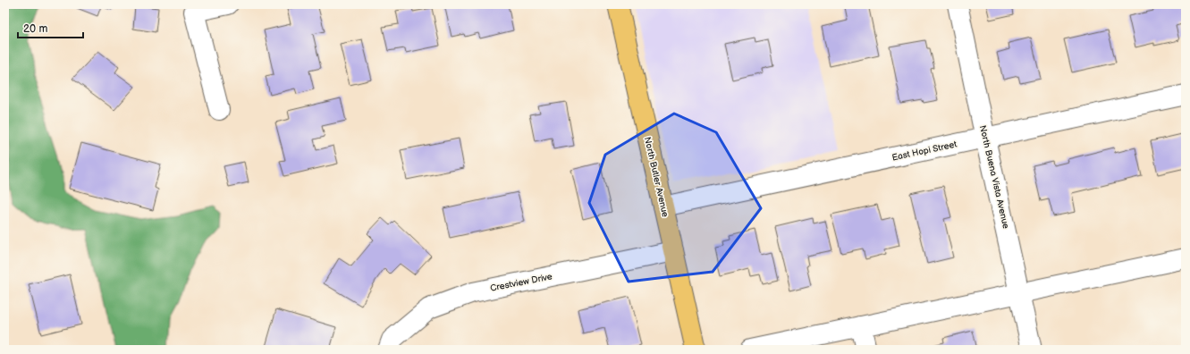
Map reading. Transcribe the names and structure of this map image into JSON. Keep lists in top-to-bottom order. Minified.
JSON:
{"streets":{"main road":["North Butler Avenue"],"street":["East Hopi Street","North Buena Vista Avenue","Crestview Drive"]},"crossings":[["East Hopi Street","North Butler Avenue"],["East Hopi Street","North Buena Vista Avenue"],["North Butler Avenue","Crestview Drive"]],"scale_bar":"20 m"}
